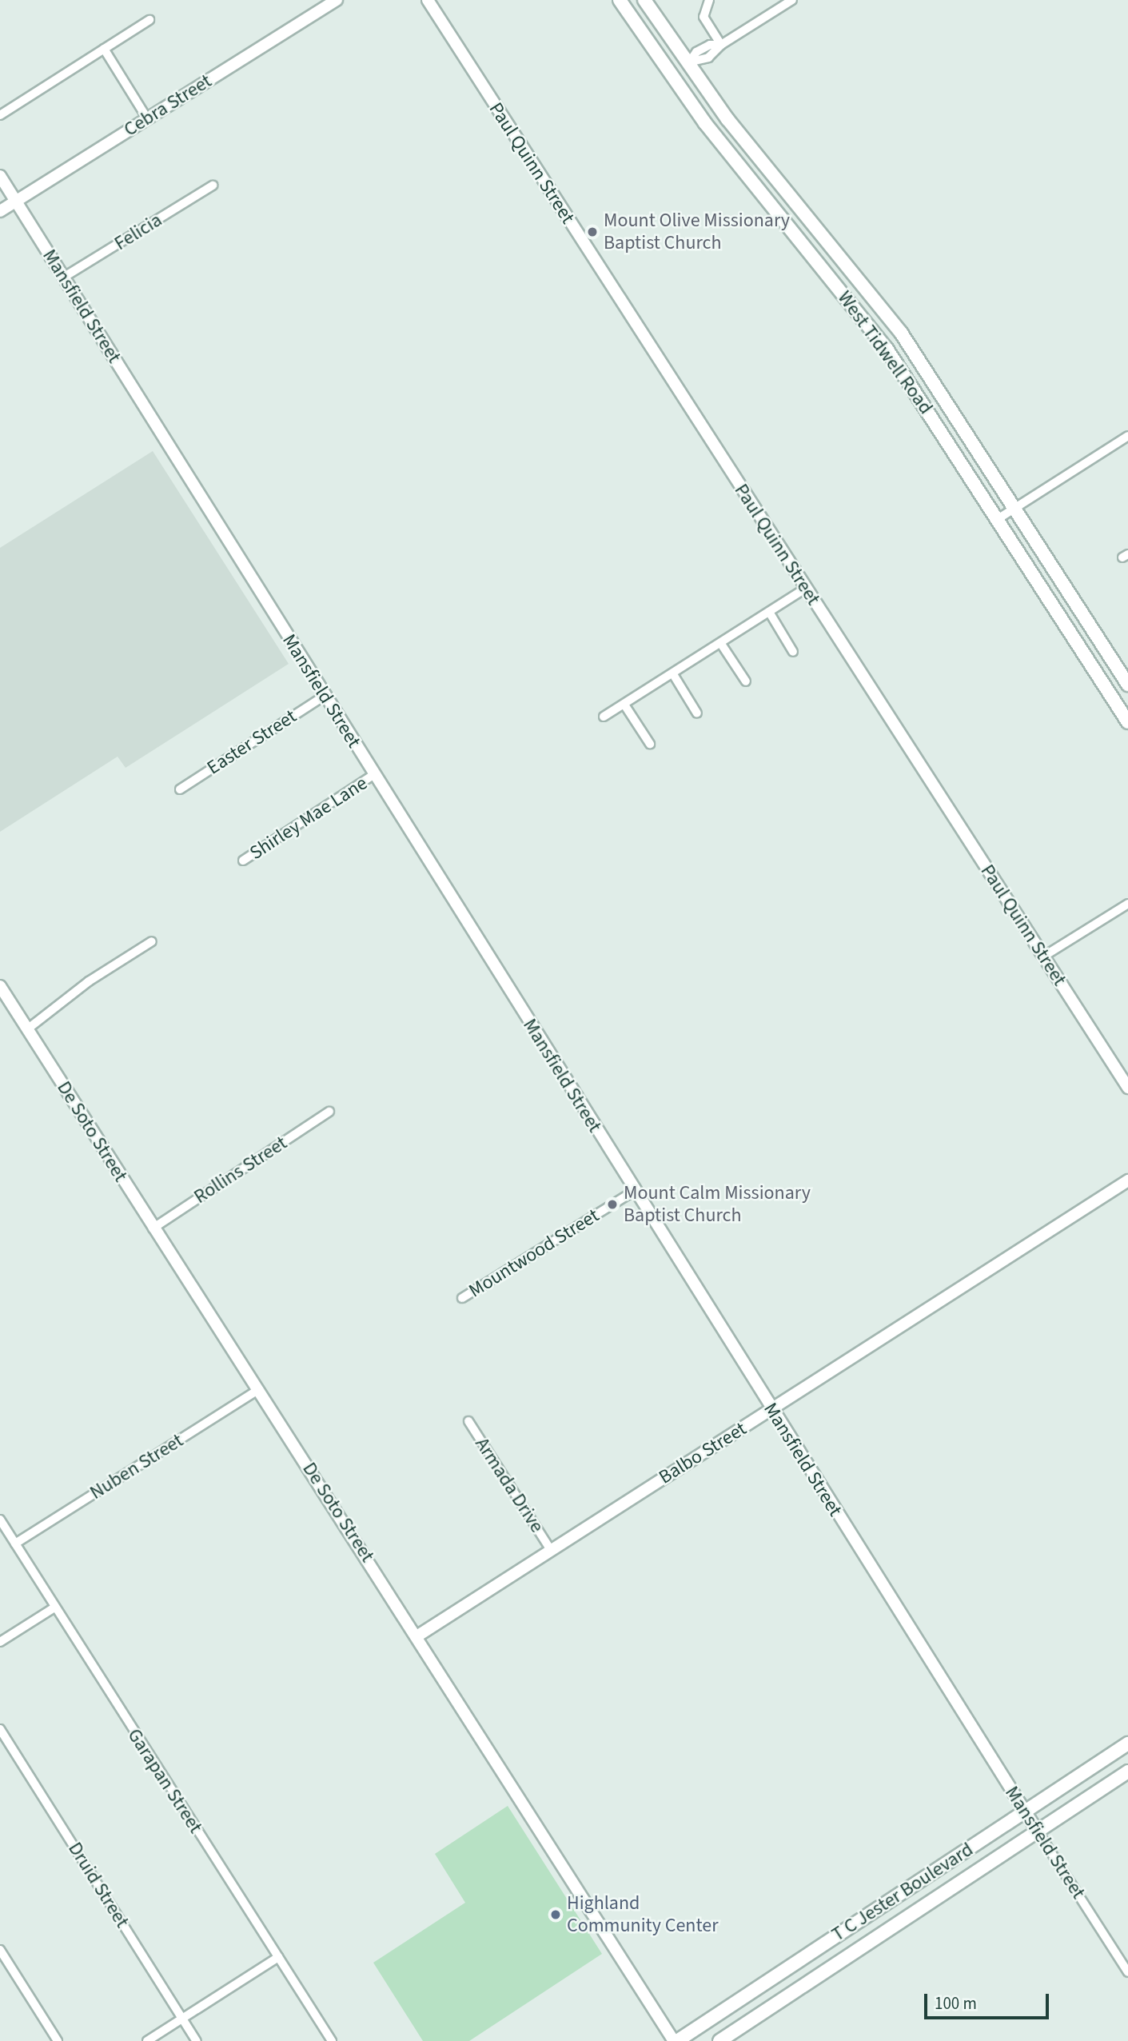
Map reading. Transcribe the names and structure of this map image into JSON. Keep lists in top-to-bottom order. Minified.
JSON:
{"streets":{"main road":["West Tidwell Road","T C Jester Boulevard"],"street":["Cebra Street","Paul Quinn Street","Felicia","Mansfield Street","Easter Street","Shirley Mae Lane","De Soto Street","Rollins Street","Mountwood Street","Balbo Street","Nuben Street","Armada Drive","Garapan Street","Druid Street"]},"crossings":[["Cebra Street","Mansfield Street"],["Felicia","Mansfield Street"],["Mansfield Street","Easter Street"],["Mansfield Street","Shirley Mae Lane"],["Mansfield Street","Mountwood Street"],["Mansfield Street","Balbo Street"],["Mansfield Street","T C Jester Boulevard"],["De Soto Street","Rollins Street"],["De Soto Street","Balbo Street"],["De Soto Street","Nuben Street"],["De Soto Street","T C Jester Boulevard"],["Balbo Street","Armada Drive"],["Nuben Street","Garapan Street"]],"places":["Mount Olive Missionary Baptist Church","Mount Calm Missionary Baptist Church","Highland Community Center"],"scale_bar":"100 m"}
